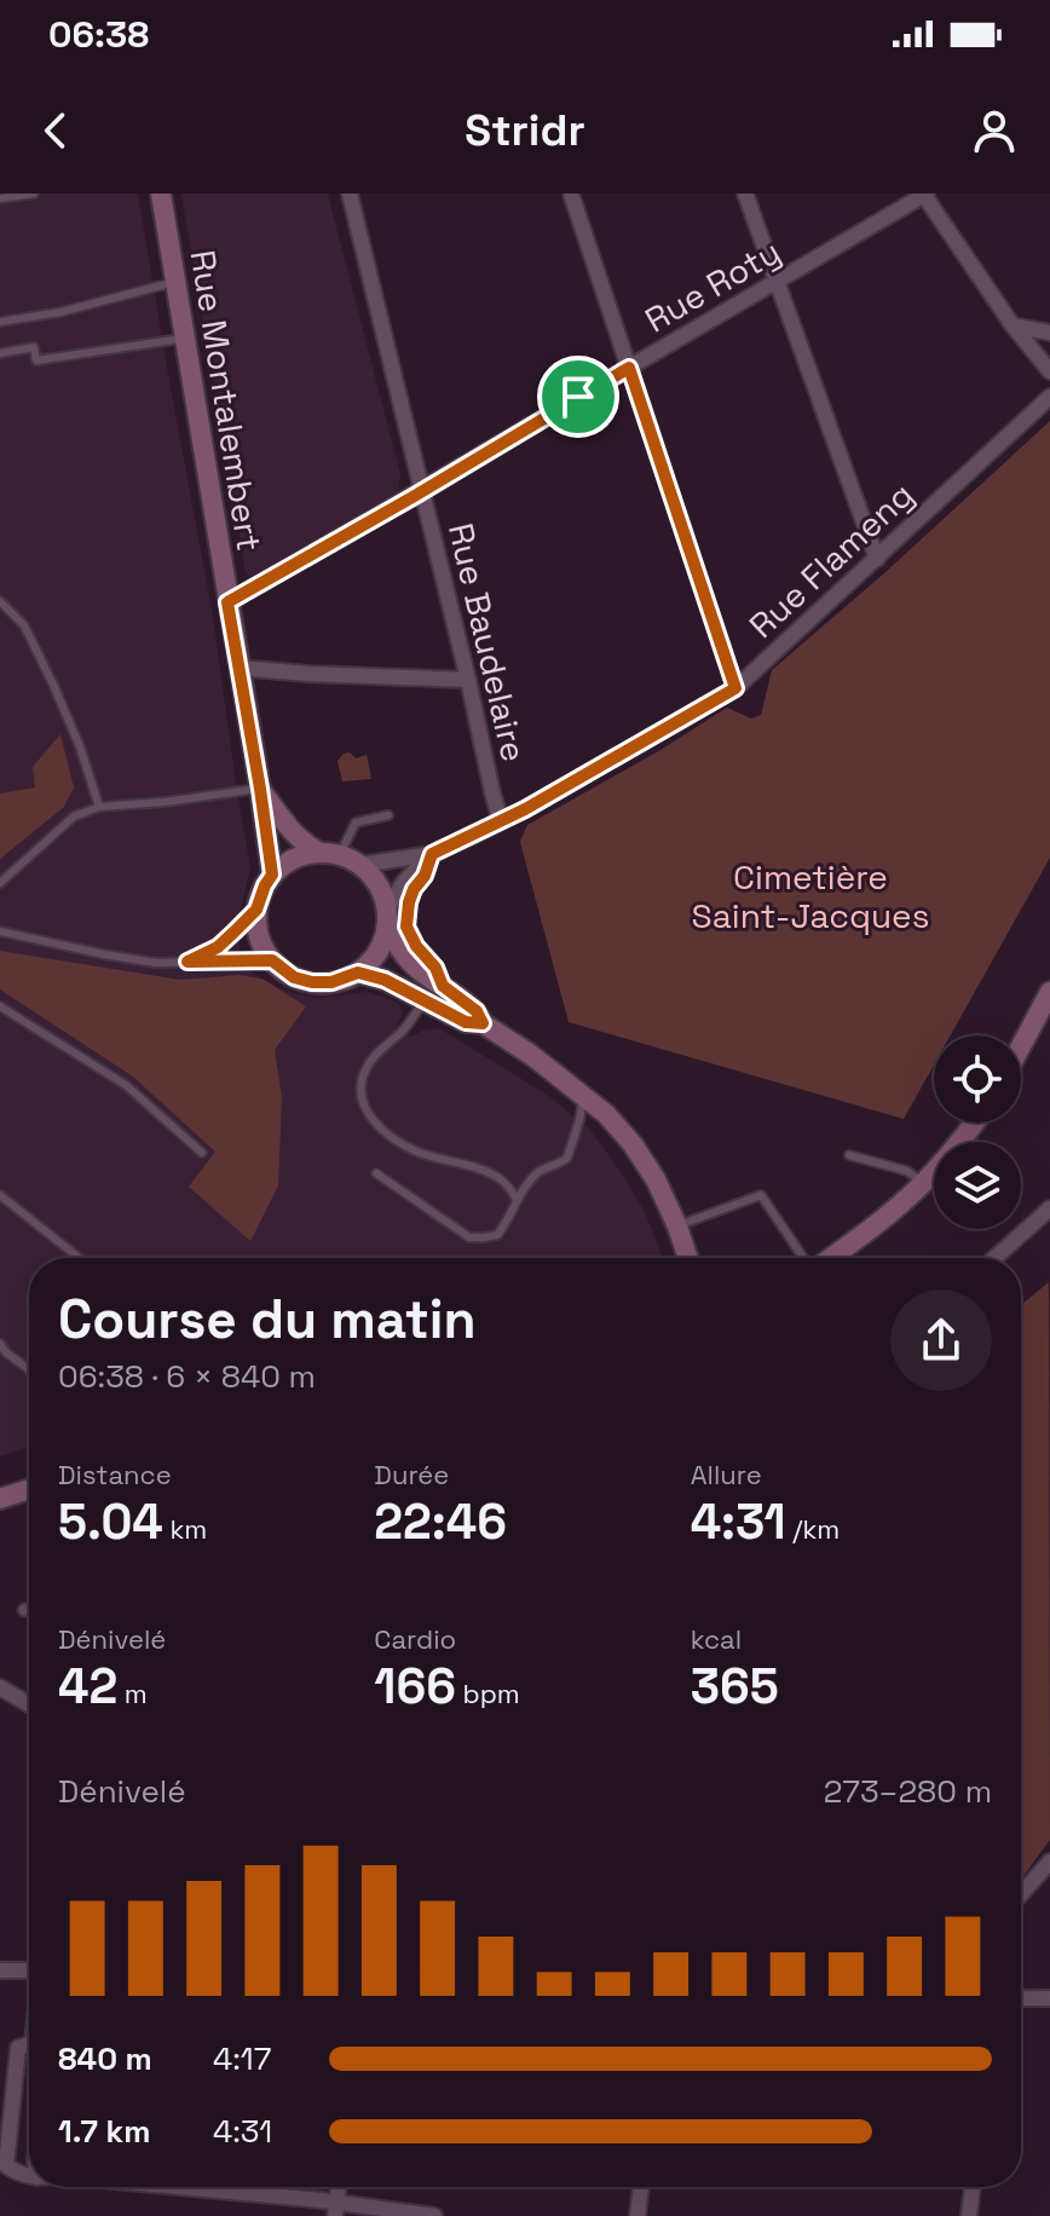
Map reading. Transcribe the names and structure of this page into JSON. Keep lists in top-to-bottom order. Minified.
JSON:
{"streets":{"main road":["Rue Montalembert"],"street":["Rue Roty","Rue Flameng","Rue Baudelaire"]},"crossings":[["Rue Roty","Rue Montalembert"],["Rue Roty","Rue Baudelaire"],["Rue Montalembert","Rue Flameng"],["Rue Flameng","Rue Baudelaire"]],"parks":["Cimetière Saint-Jacques"],"page":{"status":"06:38","header":"Stridr","heading":["Course du matin","06:38 · 6 × 840 m"],"stats":[["Distance","5.04 km"],["Durée","22:46"],["Allure","4:31 /km"],["Dénivelé","42 m"],["Cardio","166 bpm"],["kcal","365"]],"chart":["Dénivelé","273–280 m"],"list":[{"name":"840 m","note":"4:17"},{"name":"1.7 km","note":"4:31"}]}}
